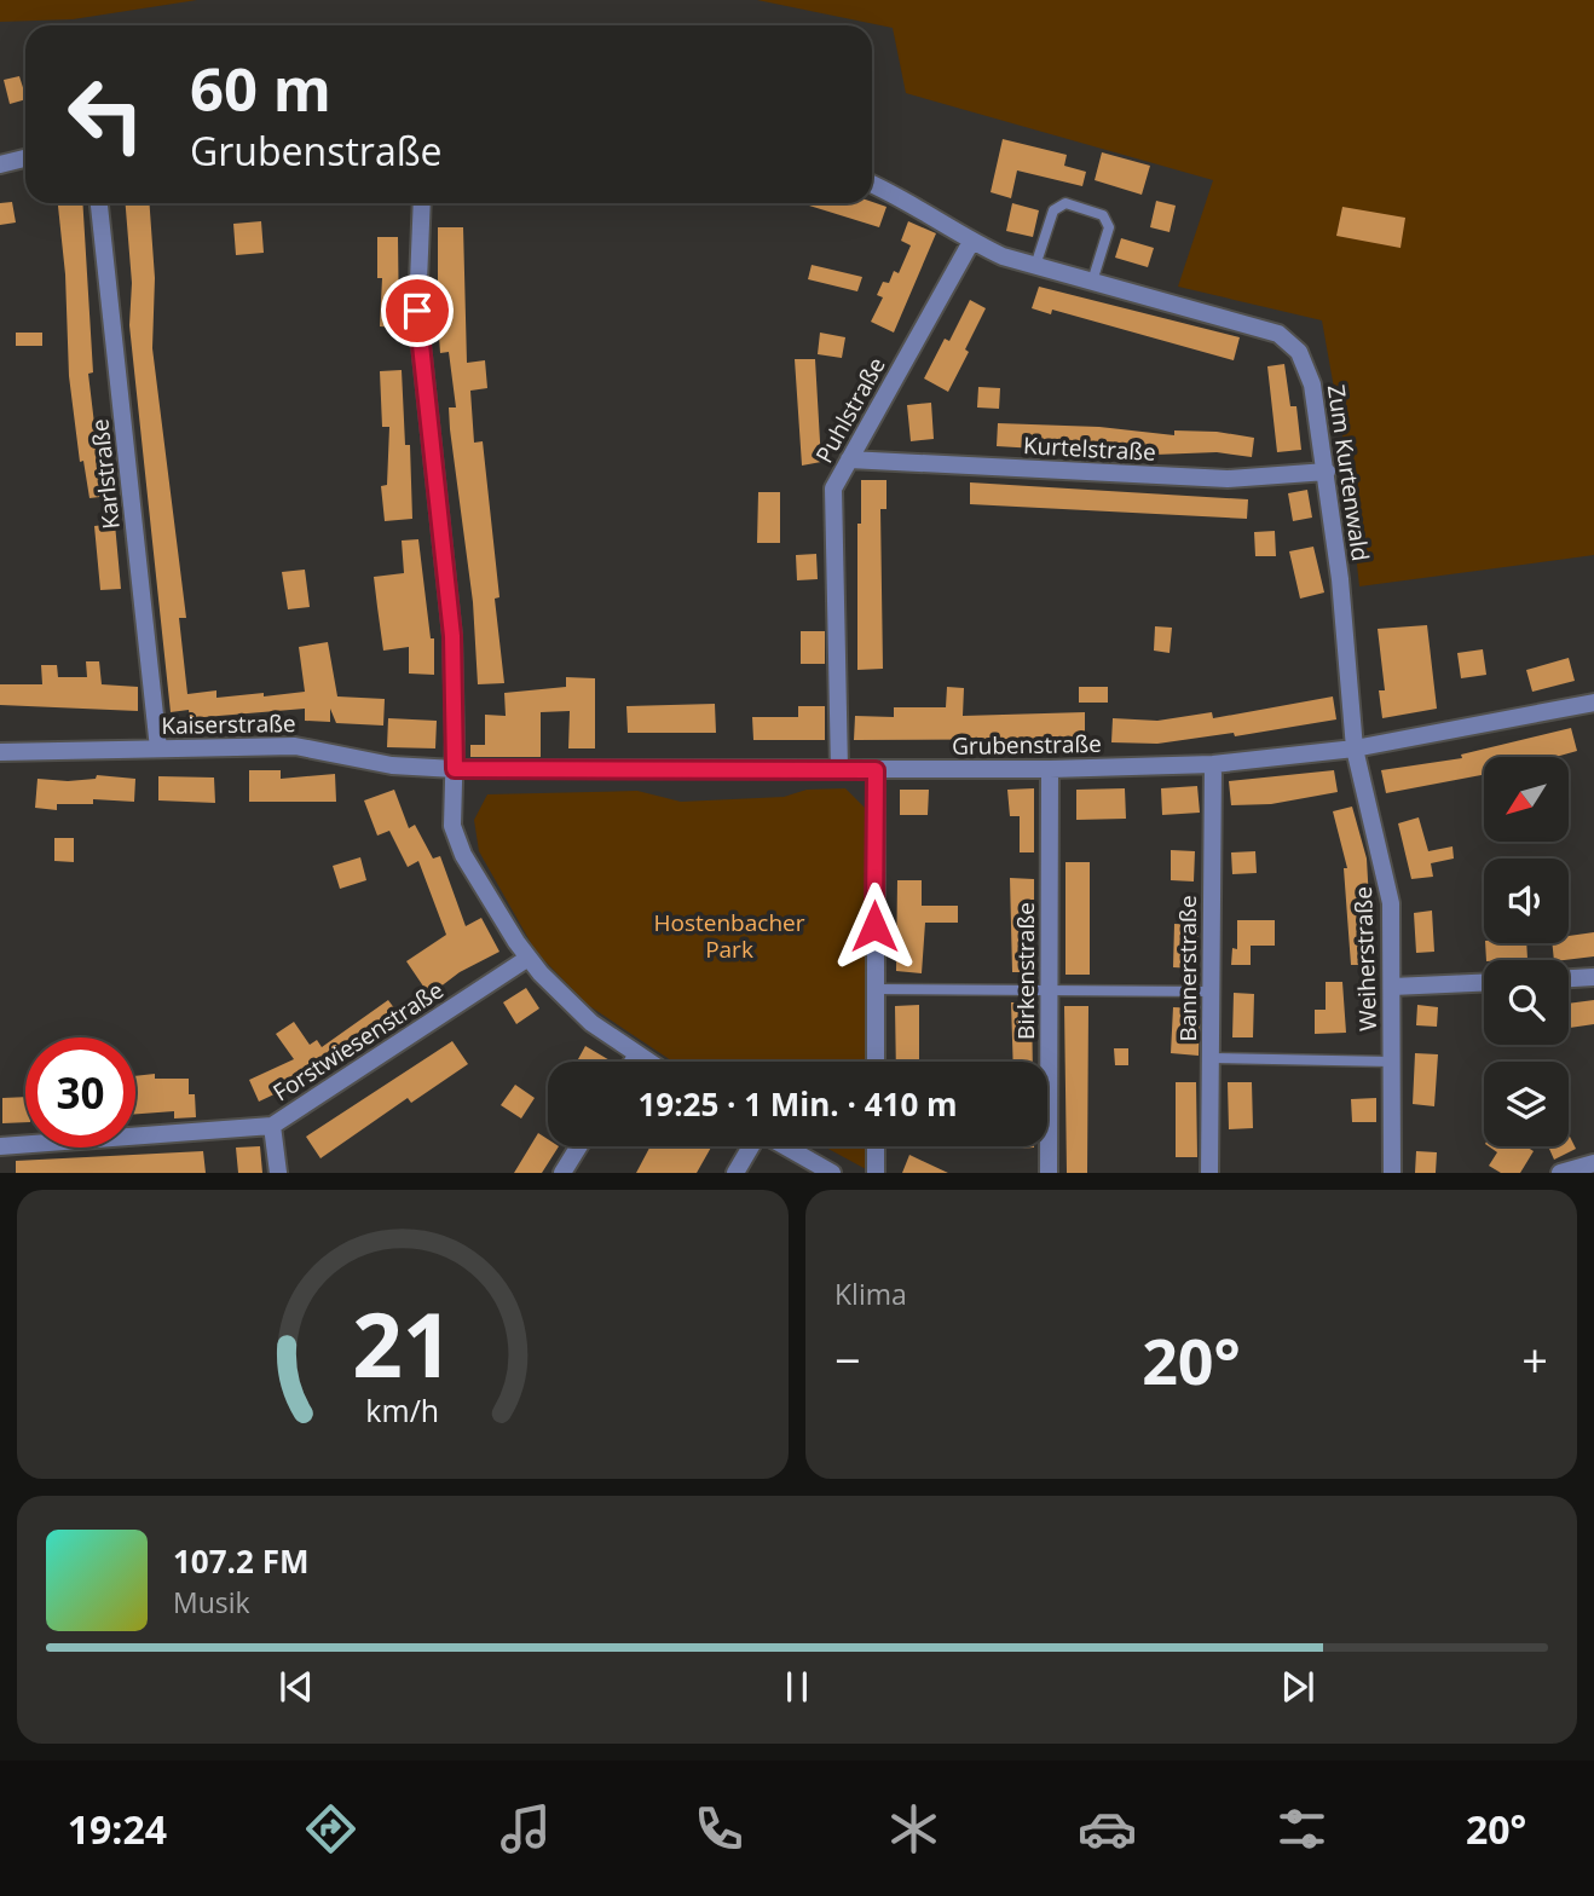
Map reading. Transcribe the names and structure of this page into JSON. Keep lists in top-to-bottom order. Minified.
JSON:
{"streets":{"street":["Puhlstraße","Kurtelstraße","Zum Kurtenwald","Karlstraße","Kaiserstraße","Grubenstraße","Weiherstraße","Bannerstraße","Birkenstraße","Forstwiesenstraße"]},"crossings":[["Puhlstraße","Kurtelstraße"],["Puhlstraße","Zum Kurtenwald"],["Puhlstraße","Grubenstraße"],["Kurtelstraße","Zum Kurtenwald"],["Zum Kurtenwald","Grubenstraße"],["Zum Kurtenwald","Weiherstraße"],["Karlstraße","Kaiserstraße"],["Kaiserstraße","Grubenstraße"],["Grubenstraße","Weiherstraße"],["Grubenstraße","Bannerstraße"],["Grubenstraße","Birkenstraße"]],"parks":["Hostenbacher Park"],"north":"bottom left","page":{"turn":["60 m","Grubenstraße"],"limit":"30","trip":"19:25 · 1 Min. · 410 m","tile":"Klima","heat":["−","20°","+"],"song":["107.2 FM","Musik"],"tabs":["19:24","20°"],"gauge":["21","km/h"]}}
